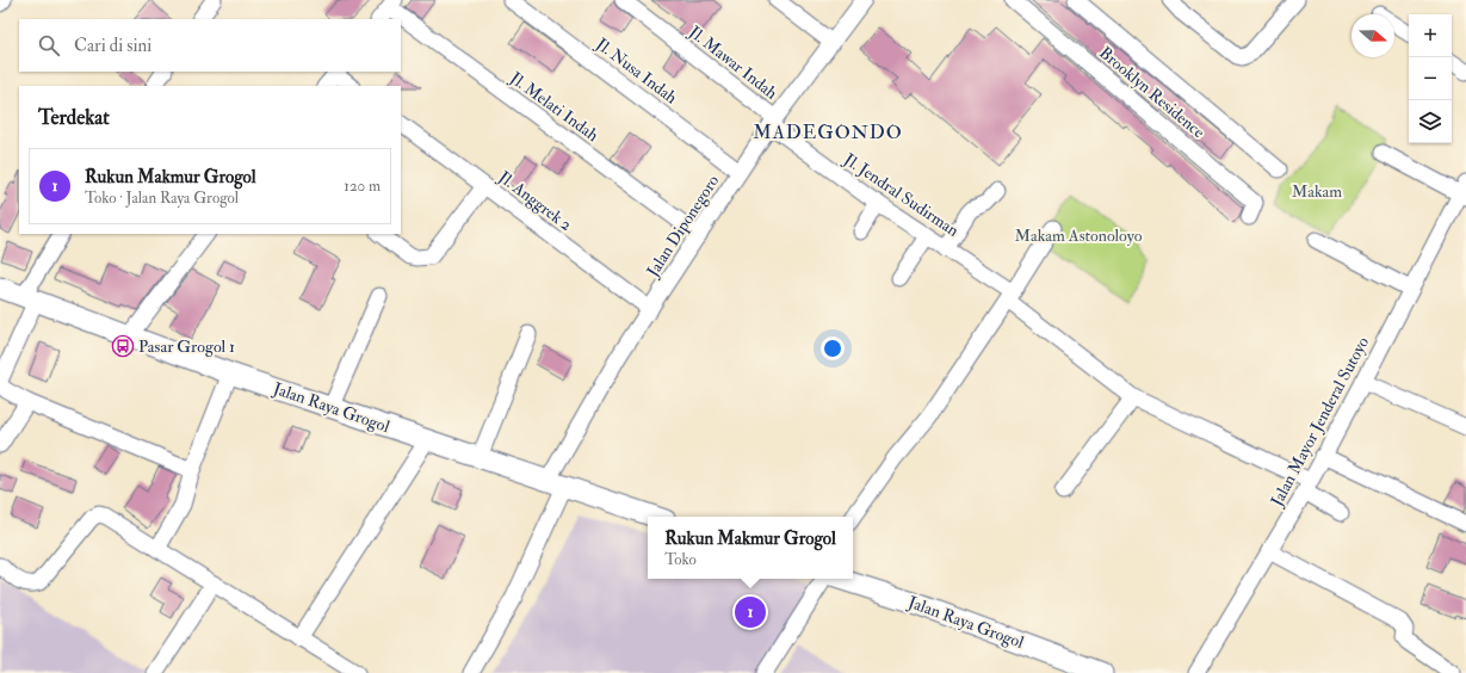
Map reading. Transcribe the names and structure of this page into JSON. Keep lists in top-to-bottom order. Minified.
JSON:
{"streets":{"main road":["Jalan Raya Grogol"],"street":["Jl. Mawar Indah","Jl. Nusa Indah","Brooklyn Residence","Jl. Melati Indah","Jl. Jendral Sudirman","Jl. Anggrek 2","Jalan Diponegoro","Jalan Mayor Jenderal Sutoyo"]},"crossings":[["Jl. Mawar Indah","Jl. Jendral Sudirman"],["Jl. Mawar Indah","Jalan Diponegoro"],["Jl. Nusa Indah","Jalan Diponegoro"],["Jl. Melati Indah","Jalan Diponegoro"],["Jl. Jendral Sudirman","Jalan Diponegoro"],["Jl. Jendral Sudirman","Jalan Mayor Jenderal Sutoyo"],["Jl. Anggrek 2","Jalan Diponegoro"],["Jalan Diponegoro","Jalan Raya Grogol"]],"districts":["MADEGONDO"],"parks":["Makam","Makam Astonoloyo"],"places":{"bus stop":["Pasar Grogol 1"]},"north":"right","page":{"map_buttons":["+","−"],"search":"Cari di sini","heading":"Terdekat","list":[{"mark":"1","name":"Rukun Makmur Grogol","note":"Toko · Jalan Raya Grogol","value":"120 m"}],"popup":["Rukun Makmur Grogol","Toko"],"pins":"1"}}
